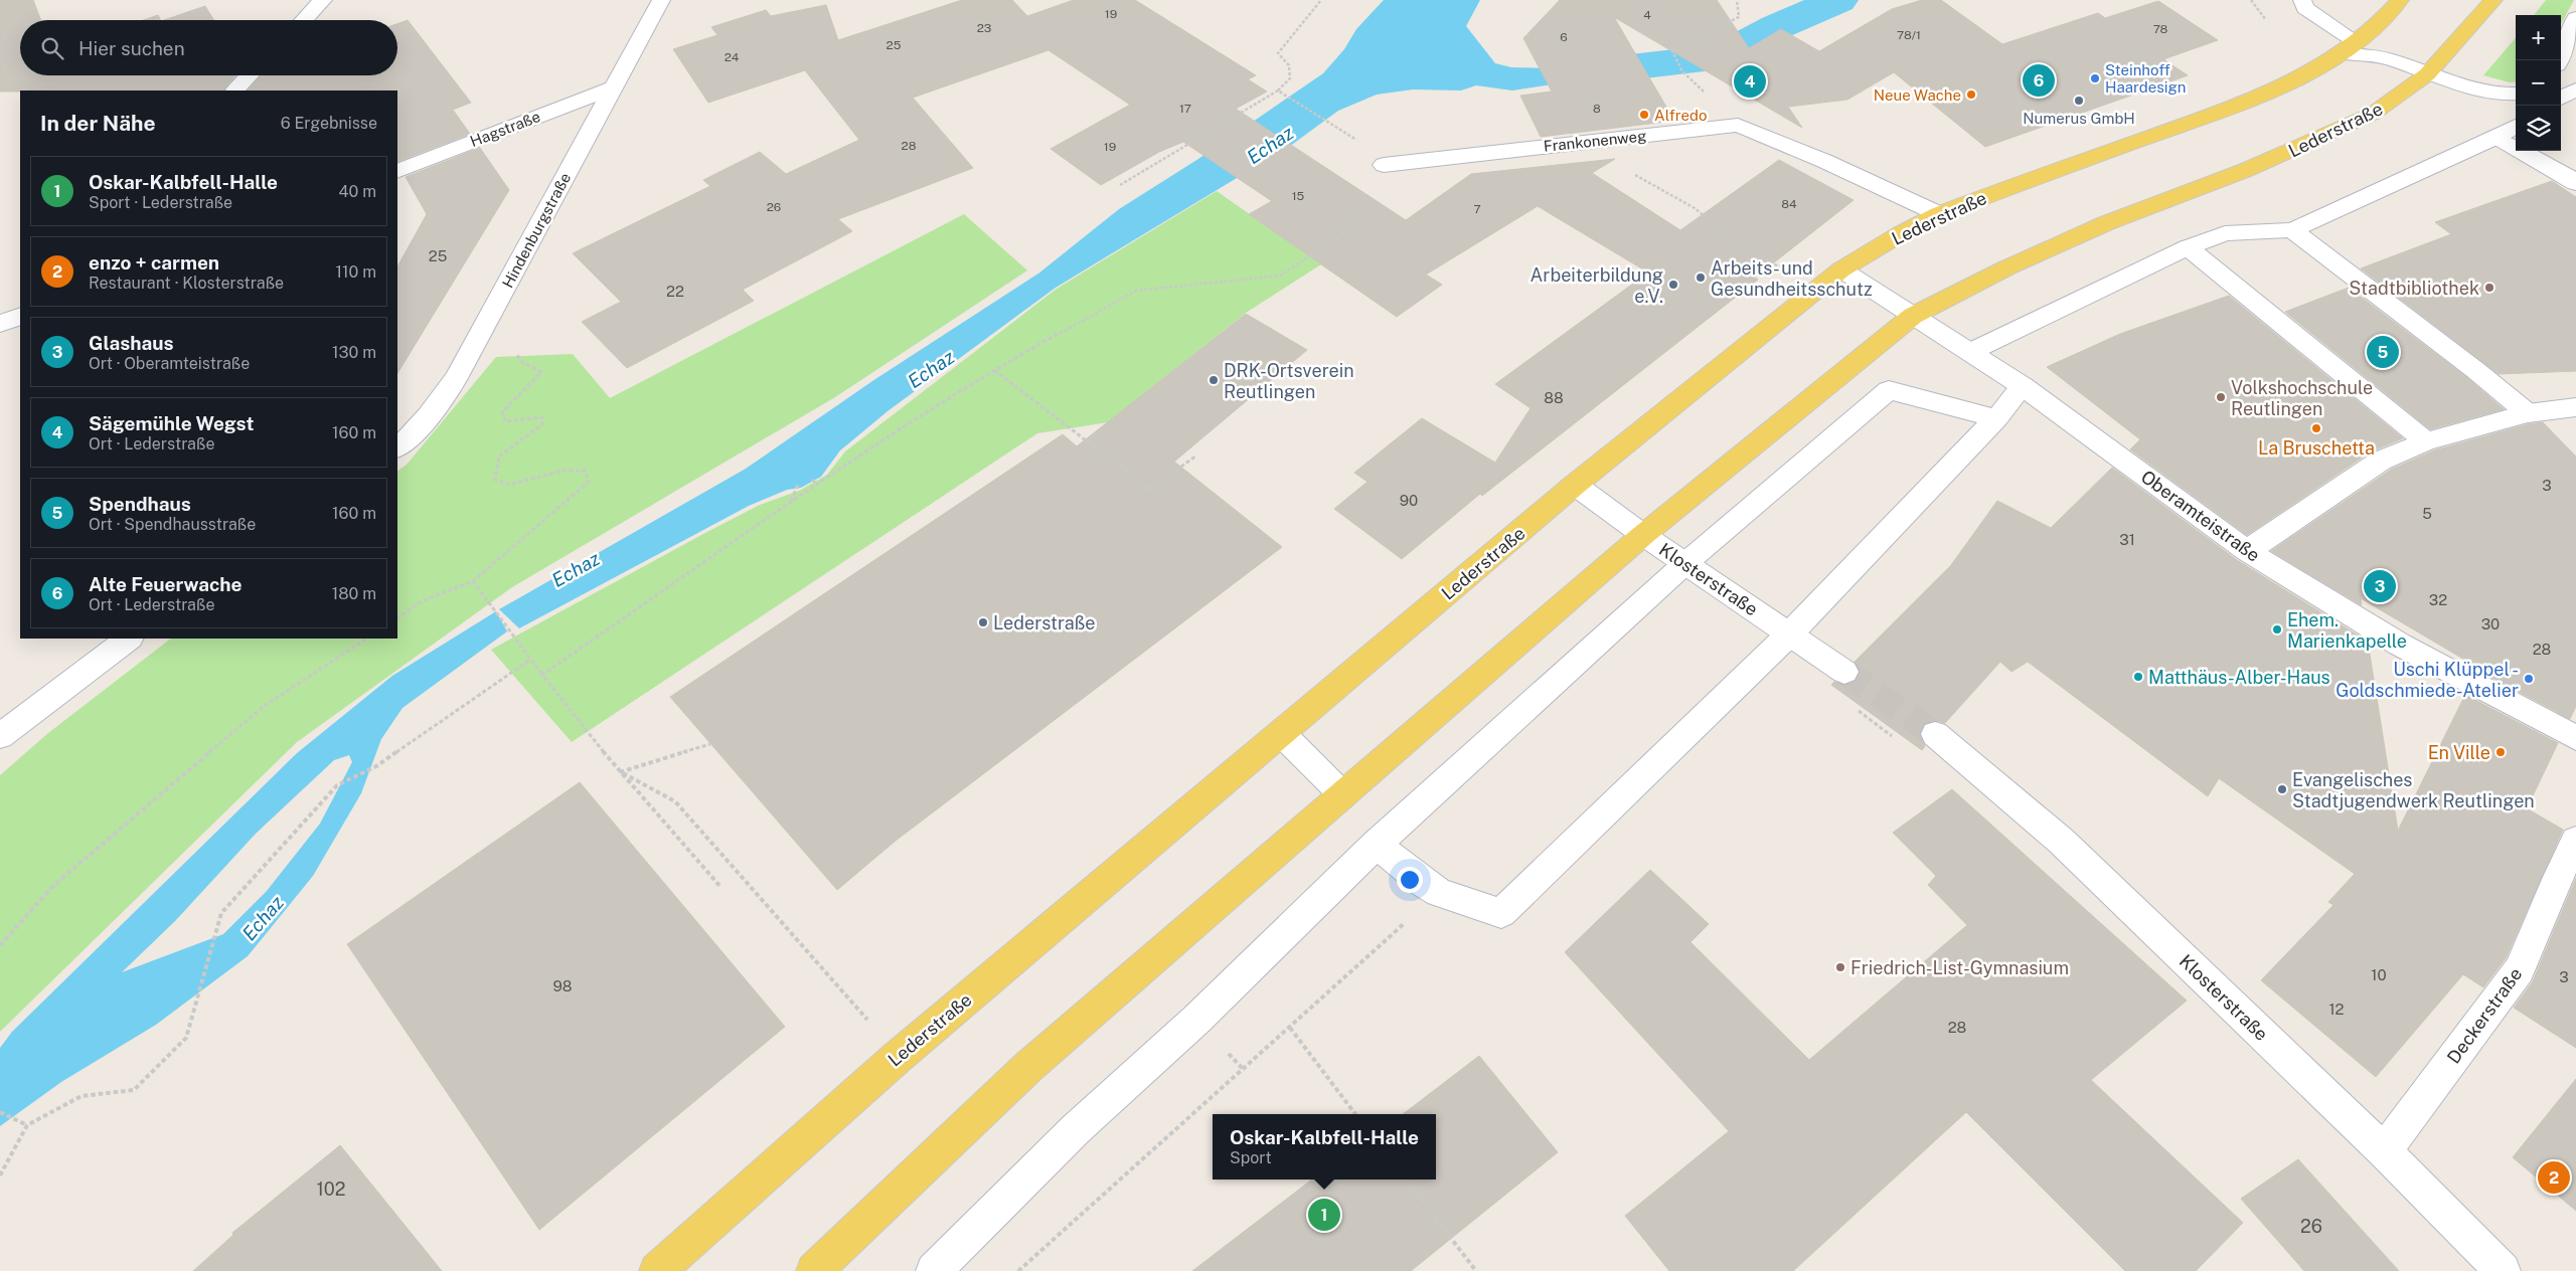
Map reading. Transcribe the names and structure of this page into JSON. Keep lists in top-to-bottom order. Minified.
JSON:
{"streets":{"main road":["Lederstraße"],"street":["Hagstraße","Frankonenweg","Hindenburgstraße","Oberamteistraße","Klosterstraße","Deckerstraße"]},"crossings":[["Hagstraße","Hindenburgstraße"],["Lederstraße","Frankonenweg"],["Lederstraße","Oberamteistraße"],["Lederstraße","Klosterstraße"],["Klosterstraße","Deckerstraße"]],"water":["Echaz"],"places":["Steinhoff Haardesign","Neue Wache","Numerus GmbH","Alfredo","Arbeits- und Gesundheitsschutz","Arbeiterbildung e.V.","Stadtbibliothek","DRK-Ortsverein Reutlingen","Volkshochschule Reutlingen","La Bruschetta","Lederstraße","Ehem. Marienkapelle","Matthäus-Alber-Haus","Uschi Klüppel - Goldschmiede-Atelier","En Ville","Evangelisches Stadtjugendwerk Reutlingen","Friedrich-List-Gymnasium"],"house_numbers":["19","4","23","78","78/1","6","25","24","17","8","28","19","15","84","26","7","25","22","88","3","90","5","31","32","30","28","10","3","98","12","28","102","26"],"page":{"map_buttons":["+","−"],"search":"Hier suchen","pins":["6","4","5","3","2","1"],"heading":["In der Nähe","6 Ergebnisse"],"list":[{"mark":"1","name":"Oskar-Kalbfell-Halle","note":"Sport · Lederstraße","value":"40 m"},{"mark":"2","name":"enzo + carmen","note":"Restaurant · Klosterstraße","value":"110 m"},{"mark":"3","name":"Glashaus","note":"Ort · Oberamteistraße","value":"130 m"},{"mark":"4","name":"Sägemühle Wegst","note":"Ort · Lederstraße","value":"160 m"},{"mark":"5","name":"Spendhaus","note":"Ort · Spendhausstraße","value":"160 m"},{"mark":"6","name":"Alte Feuerwache","note":"Ort · Lederstraße","value":"180 m"}],"popup":["Oskar-Kalbfell-Halle","Sport"]}}
